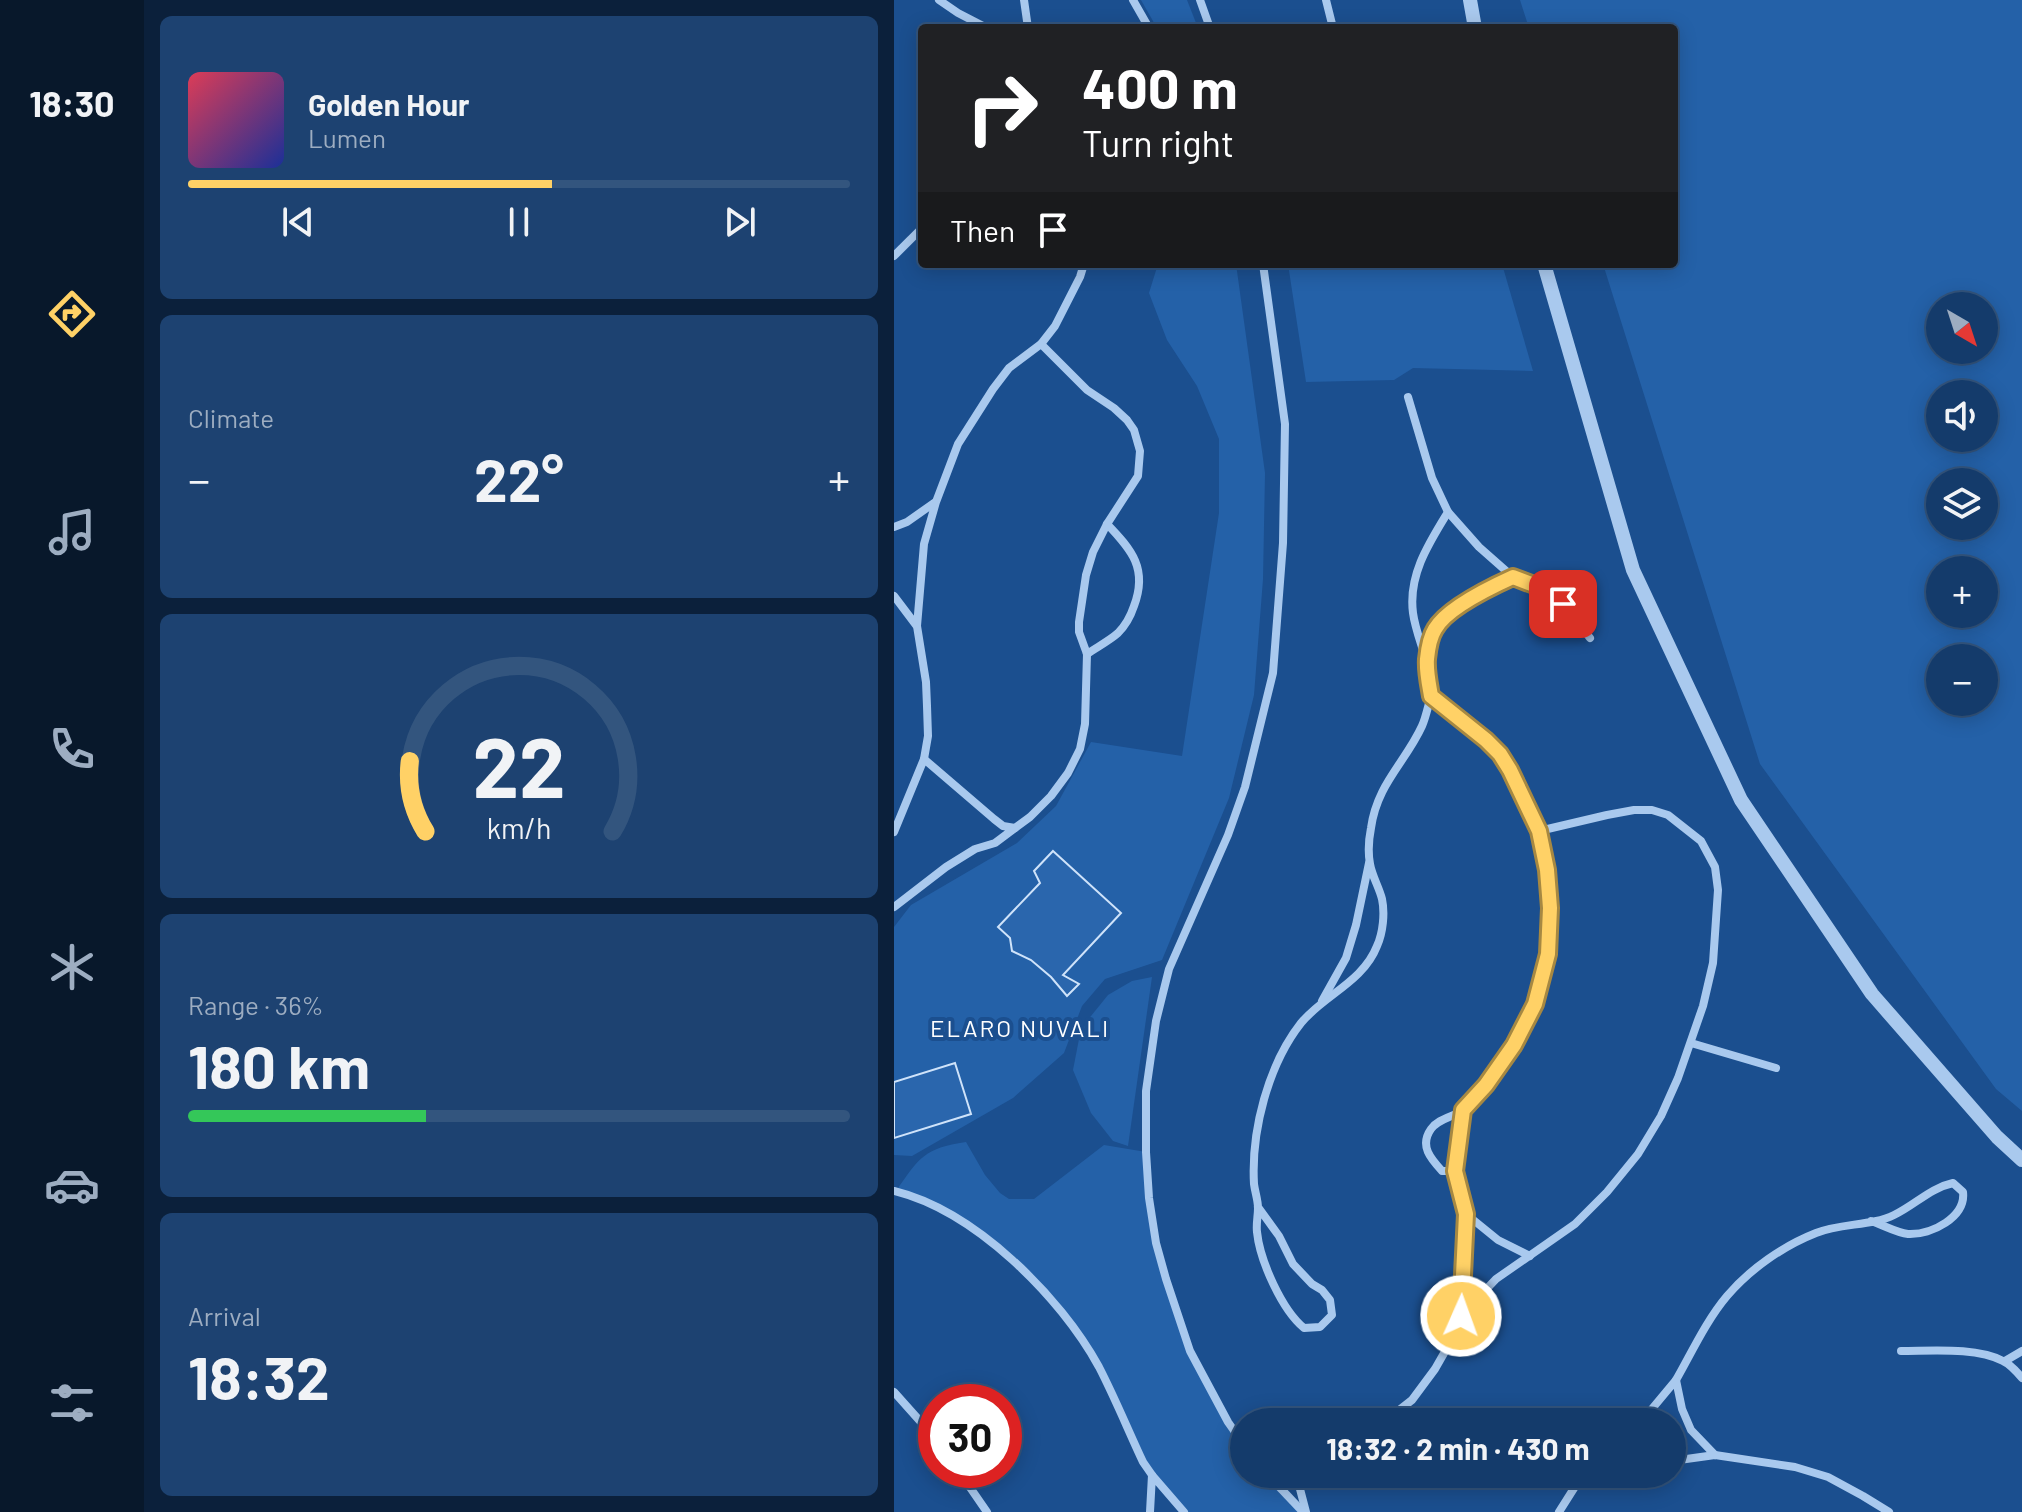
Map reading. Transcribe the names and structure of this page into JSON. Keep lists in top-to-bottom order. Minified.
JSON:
{"districts":["ELARO NUVALI"],"north":"bottom right","page":{"tabs":"18:30","turn":["400 m","Turn right"],"song":["Golden Hour","Lumen"],"then":"Then","map_buttons":["+","−"],"tile":["Climate",["Range · 36%","180 km"],["Arrival","18:32"]],"heat":["−","22°","+"],"limit":"30","trip":"18:32 · 2 min · 430 m","gauge":["22","km/h"]}}
